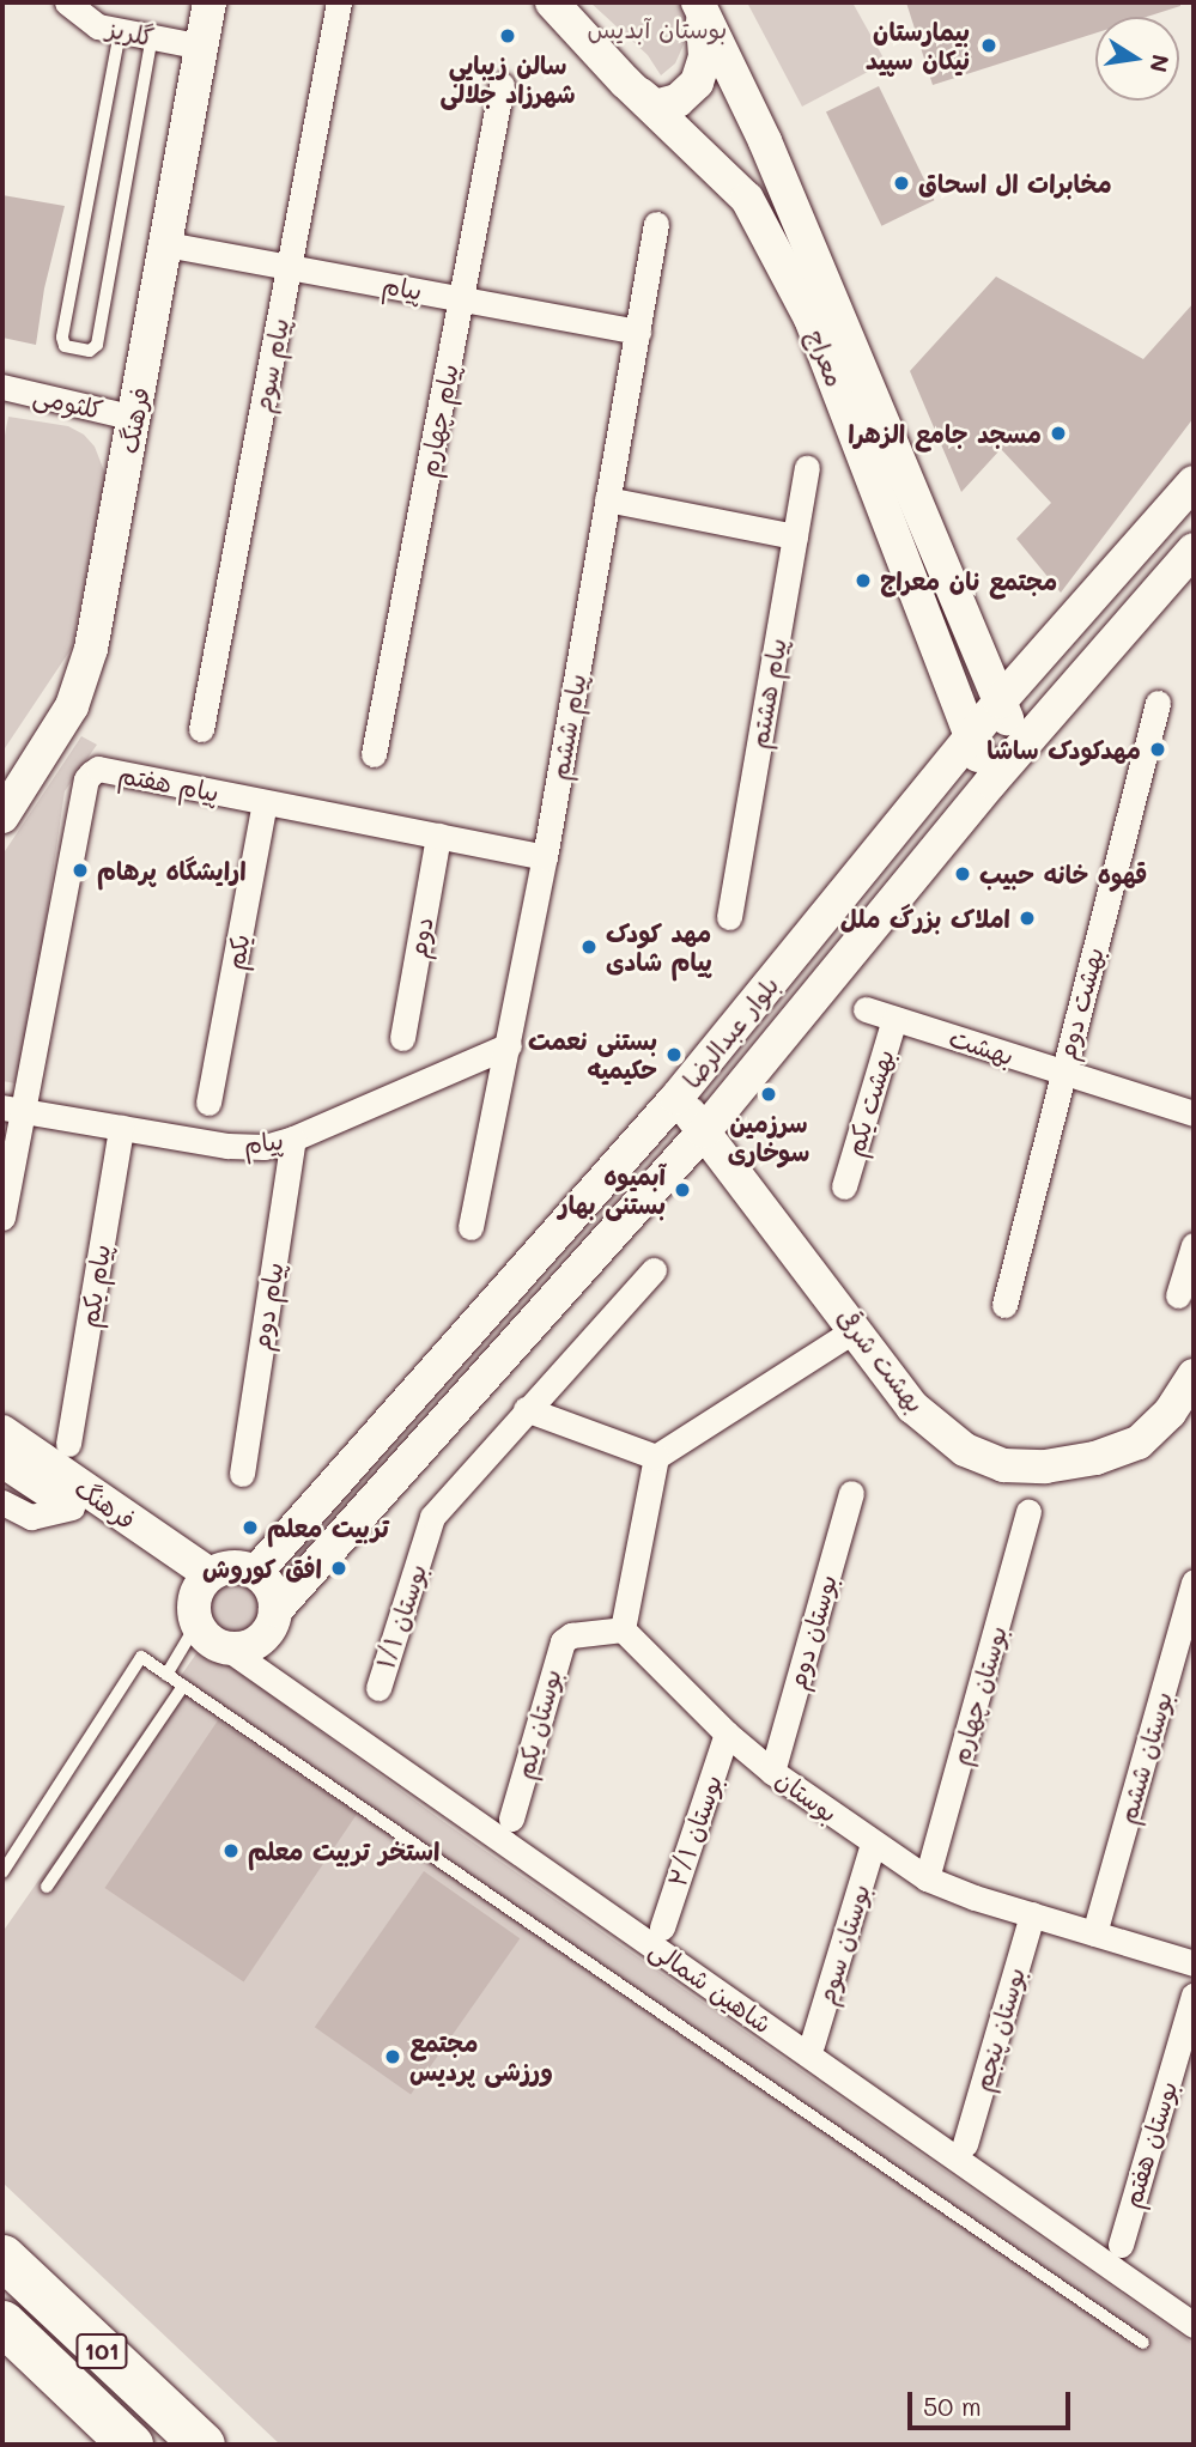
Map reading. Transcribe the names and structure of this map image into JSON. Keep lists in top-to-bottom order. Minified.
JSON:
{"streets":{"highway":["101"],"main road":["معراج","فرهنگ","بلوار عبدالرضا","بهشت شرقی"],"street":["گلریز","پیام","پیام سوم","کلثومی","پیام چهارم","پیام هشتم","پیام ششم","پیام هفتم","دوم","یکم","بهشت دوم","بهشت","بهشت یکم","پیام یکم","پیام دوم","بوستان ۱/۱","بوستان دوم","بوستان چهارم","بوستان یکم","بوستان ششم","بوستان","بوستان ۲/۱","بوستان سوم","شاهین شمالی","بوستان پنجم","بوستان هفتم"]},"crossings":[["گلریز","فرهنگ"],["پیام","پیام سوم"],["پیام","فرهنگ"],["پیام","پیام چهارم"],["پیام","پیام ششم"],["پیام","پیام هفتم"],["پیام","پیام یکم"],["پیام","پیام دوم"],["معراج","بلوار عبدالرضا"],["کلثومی","فرهنگ"],["فرهنگ","بلوار عبدالرضا"],["فرهنگ","شاهین شمالی"],["پیام ششم","پیام هفتم"],["پیام هفتم","دوم"],["پیام هفتم","یکم"],["بهشت دوم","بهشت"],["بلوار عبدالرضا","بهشت شرقی"],["بلوار عبدالرضا","شاهین شمالی"],["بهشت","بهشت یکم"],["بوستان دوم","بوستان"],["بوستان چهارم","بوستان"],["بوستان یکم","بوستان"],["بوستان ششم","بوستان"],["بوستان","بوستان ۲/۱"],["بوستان","بوستان سوم"],["بوستان","بوستان پنجم"]],"parks":["بوستان آبدیس"],"places":["سالن زيبايي شهرزاد جلالى","بیمارستان نیکان سپید","مخابرات ال اسحاق","مسجد جامع الزهرا","مجتمع نان معراج","مهدکودک ساشا","ارایشگاه پرهام","قهوه خانه حبیب","املاک بزرگ ملل","مهد کودک پیام شادی","بستنی نعمت حکیمیه","سرزمین سوخاری","آبمیوه بستنی بهار","تربیت معلم","افق کوروش","استخر تربیت معلم","مجتمع ورزشی پردیس"],"scale_bar":"50 m","north":"right"}
